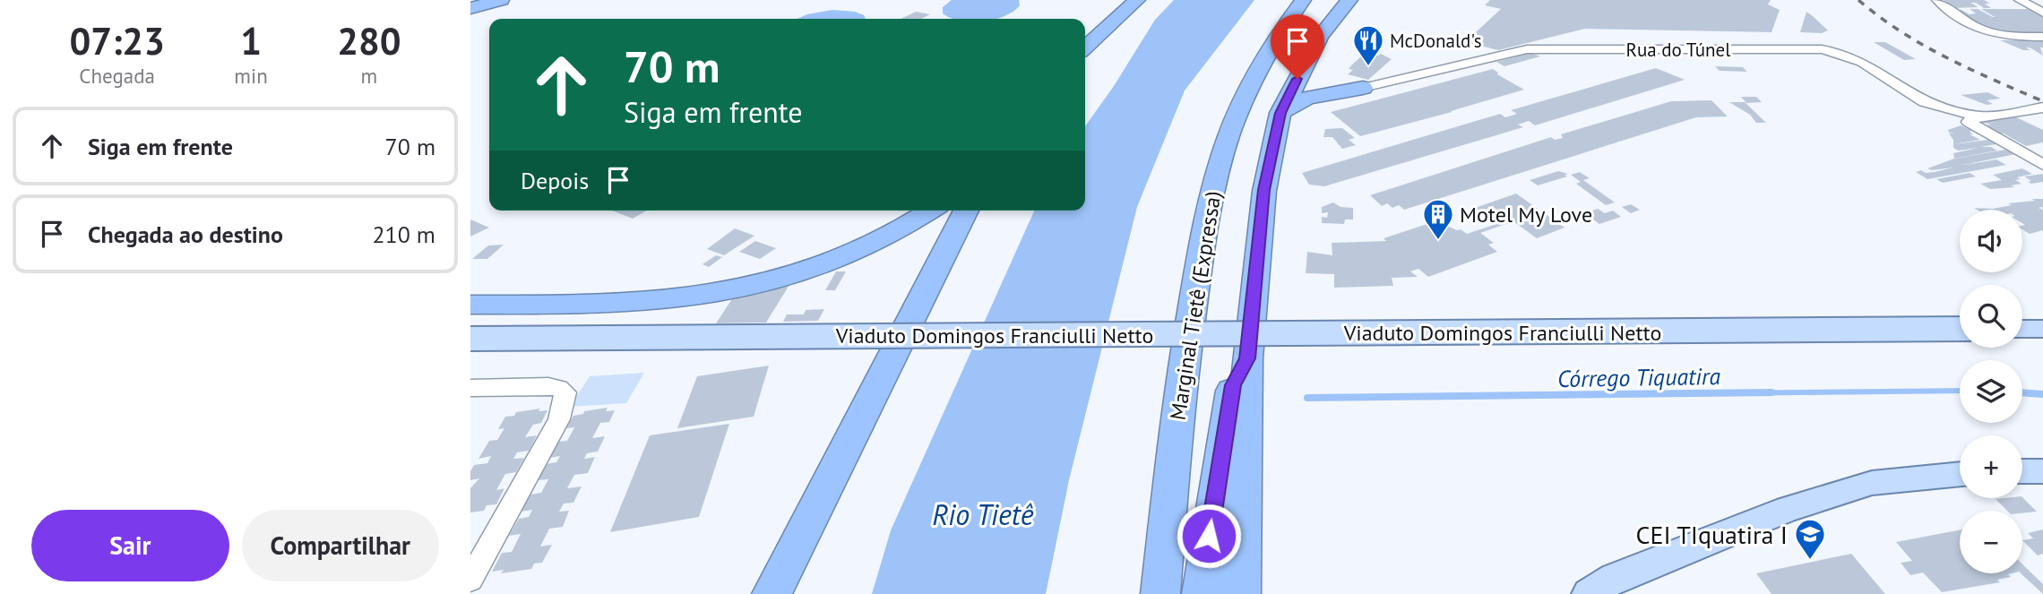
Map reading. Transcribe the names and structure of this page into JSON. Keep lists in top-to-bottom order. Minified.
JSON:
{"streets":{"highway":["Marginal Tietê (Expressa)"],"main road":["Viaduto Domingos Franciulli Netto"],"street":["Rua do Túnel"]},"water":["Córrego Tiquatira","Rio Tietê"],"places":{"restaurant":["McDonald's"],"building":["Motel My Love"],"school or university":["CEI TIquatira I"]},"page":{"eta":["07:23","Chegada","1","min","280","m"],"turn":["70 m","Siga em frente"],"list":[{"name":"Siga em frente","value":"70 m"},{"name":"Chegada ao destino","value":"210 m"}],"then":"Depois","map_buttons":["+","−"],"buttons":["Sair","Compartilhar"]}}
